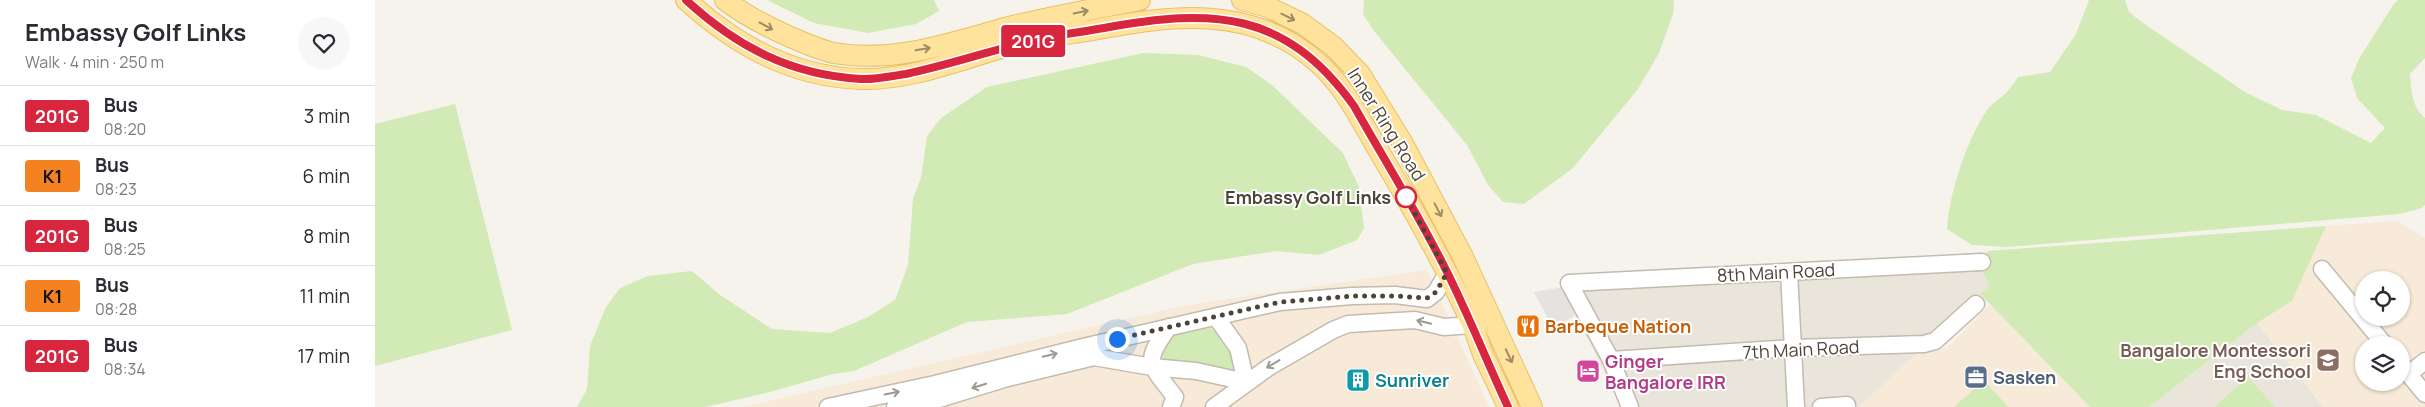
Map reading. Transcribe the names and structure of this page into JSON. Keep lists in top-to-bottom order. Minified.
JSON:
{"streets":{"main road":["Inner Ring Road"],"street":["8th Main Road","7th Main Road"]},"crossings":[["8th Main Road","7th Main Road"]],"places":{"other":["Embassy Golf Links"],"restaurant":["Barbeque Nation"],"school or university":["Bangalore Montessori Eng School"],"hotel":["Ginger Bangalore IRR"],"office":["Sasken"],"building":["Sunriver"]},"lines":["bus line 201G"],"page":{"heading":["Embassy Golf Links","Walk · 4 min · 250 m"],"on_map":"201G","list":[{"mark":"201G","name":"Bus","note":"08:20","value":"3 min"},{"mark":"K1","name":"Bus","note":"08:23","value":"6 min"},{"mark":"201G","name":"Bus","note":"08:25","value":"8 min"},{"mark":"K1","name":"Bus","note":"08:28","value":"11 min"},{"mark":"201G","name":"Bus","note":"08:34","value":"17 min"}]}}
